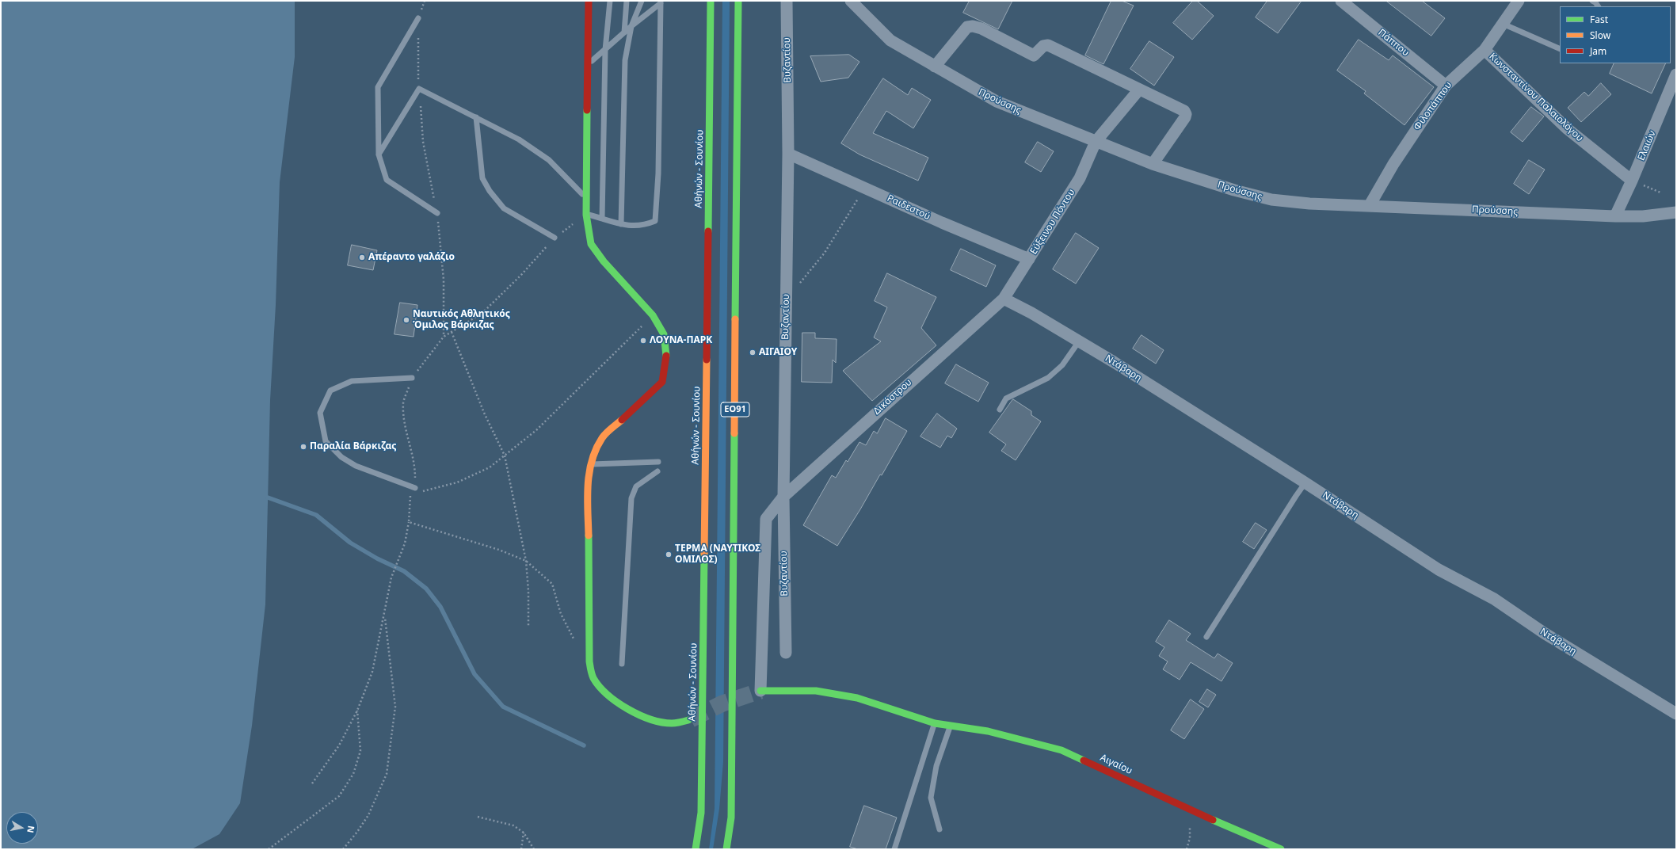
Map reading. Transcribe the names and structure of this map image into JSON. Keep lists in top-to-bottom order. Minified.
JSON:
{"streets":{"main road":["Αθήνών - Σουνίου","ΕΟ91","Αιγαίου"],"street":["Πάππου","Βυζαντίου","Κωνσταντίνου Παλαιολόγου","Προύσσης","Φιλοπάππου","Ελαιών","Ραιδεστού","Εύξεινου Πόντου","Ντάβαρη","Δικάστρου"]},"crossings":[["Πάππου","Φιλοπάππου"],["Βυζαντίου","Ραιδεστού"],["Βυζαντίου","Δικάστρου"],["Κωνσταντίνου Παλαιολόγου","Φιλοπάππου"],["Κωνσταντίνου Παλαιολόγου","Ελαιών"],["Προύσσης","Φιλοπάππου"],["Προύσσης","Ελαιών"],["Προύσσης","Εύξεινου Πόντου"],["Ραιδεστού","Εύξεινου Πόντου"],["Εύξεινου Πόντου","Ντάβαρη"],["Εύξεινου Πόντου","Δικάστρου"],["Ντάβαρη","Δικάστρου"],["Δικάστρου","Αιγαίου"]],"places":["Απέραντο γαλάζιο","Ναυτικός Αθλητικός Όμιλος Βάρκιζας","ΛΟΥΝΑ-ΠΑΡΚ","ΑΙΓΑΙΟΥ","Παραλία Βάρκιζας","ΤΕΡΜΑ (ΝΑΥΤΙΚΟΣ ΟΜΙΛΟΣ)"],"legend":["Fast","Slow","Jam"],"north":"right"}
